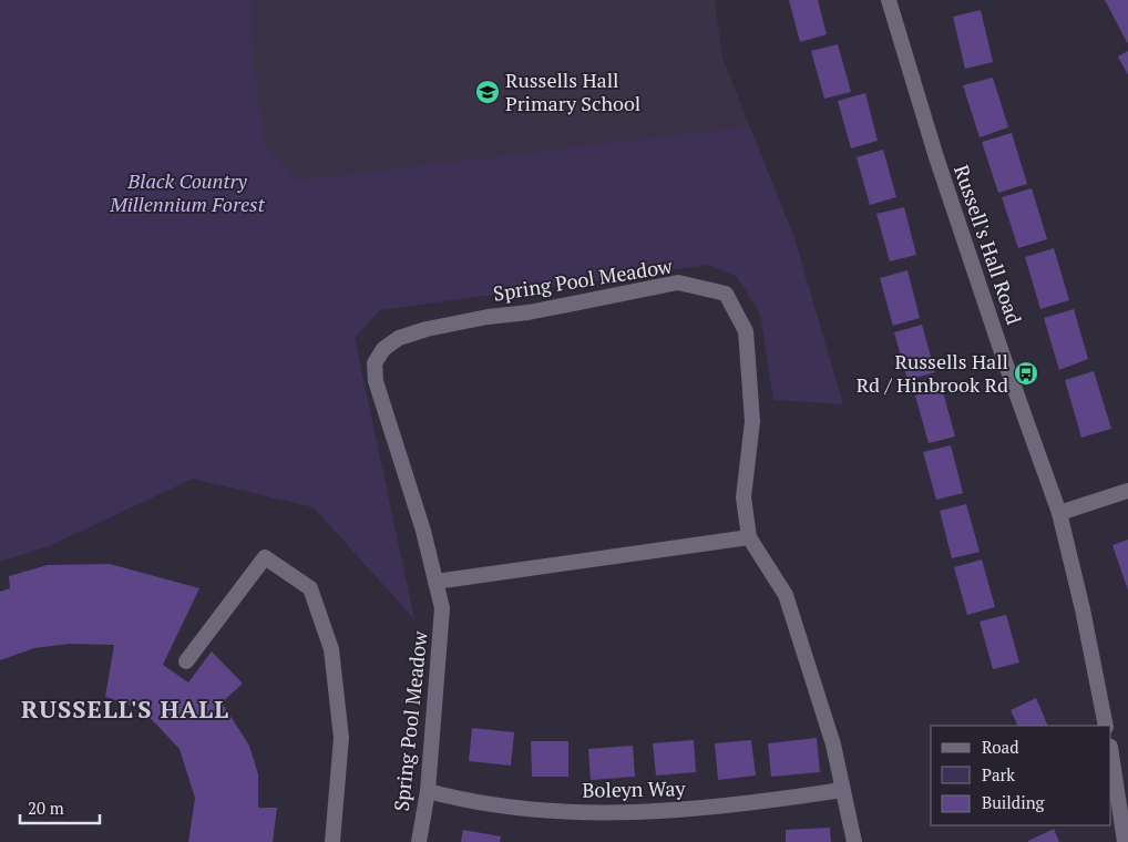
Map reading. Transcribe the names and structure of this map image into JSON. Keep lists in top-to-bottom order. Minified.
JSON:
{"streets":{"street":["Russell's Hall Road","Spring Pool Meadow","Boleyn Way"]},"crossings":[["Spring Pool Meadow","Boleyn Way"]],"districts":["RUSSELL'S HALL"],"parks":["Black Country Millennium Forest"],"places":{"school or university":["Russells Hall Primary School"],"bus stop":["Russells Hall Rd / Hinbrook Rd"]},"legend":["Road","Park","Building"],"scale_bar":"20 m"}
